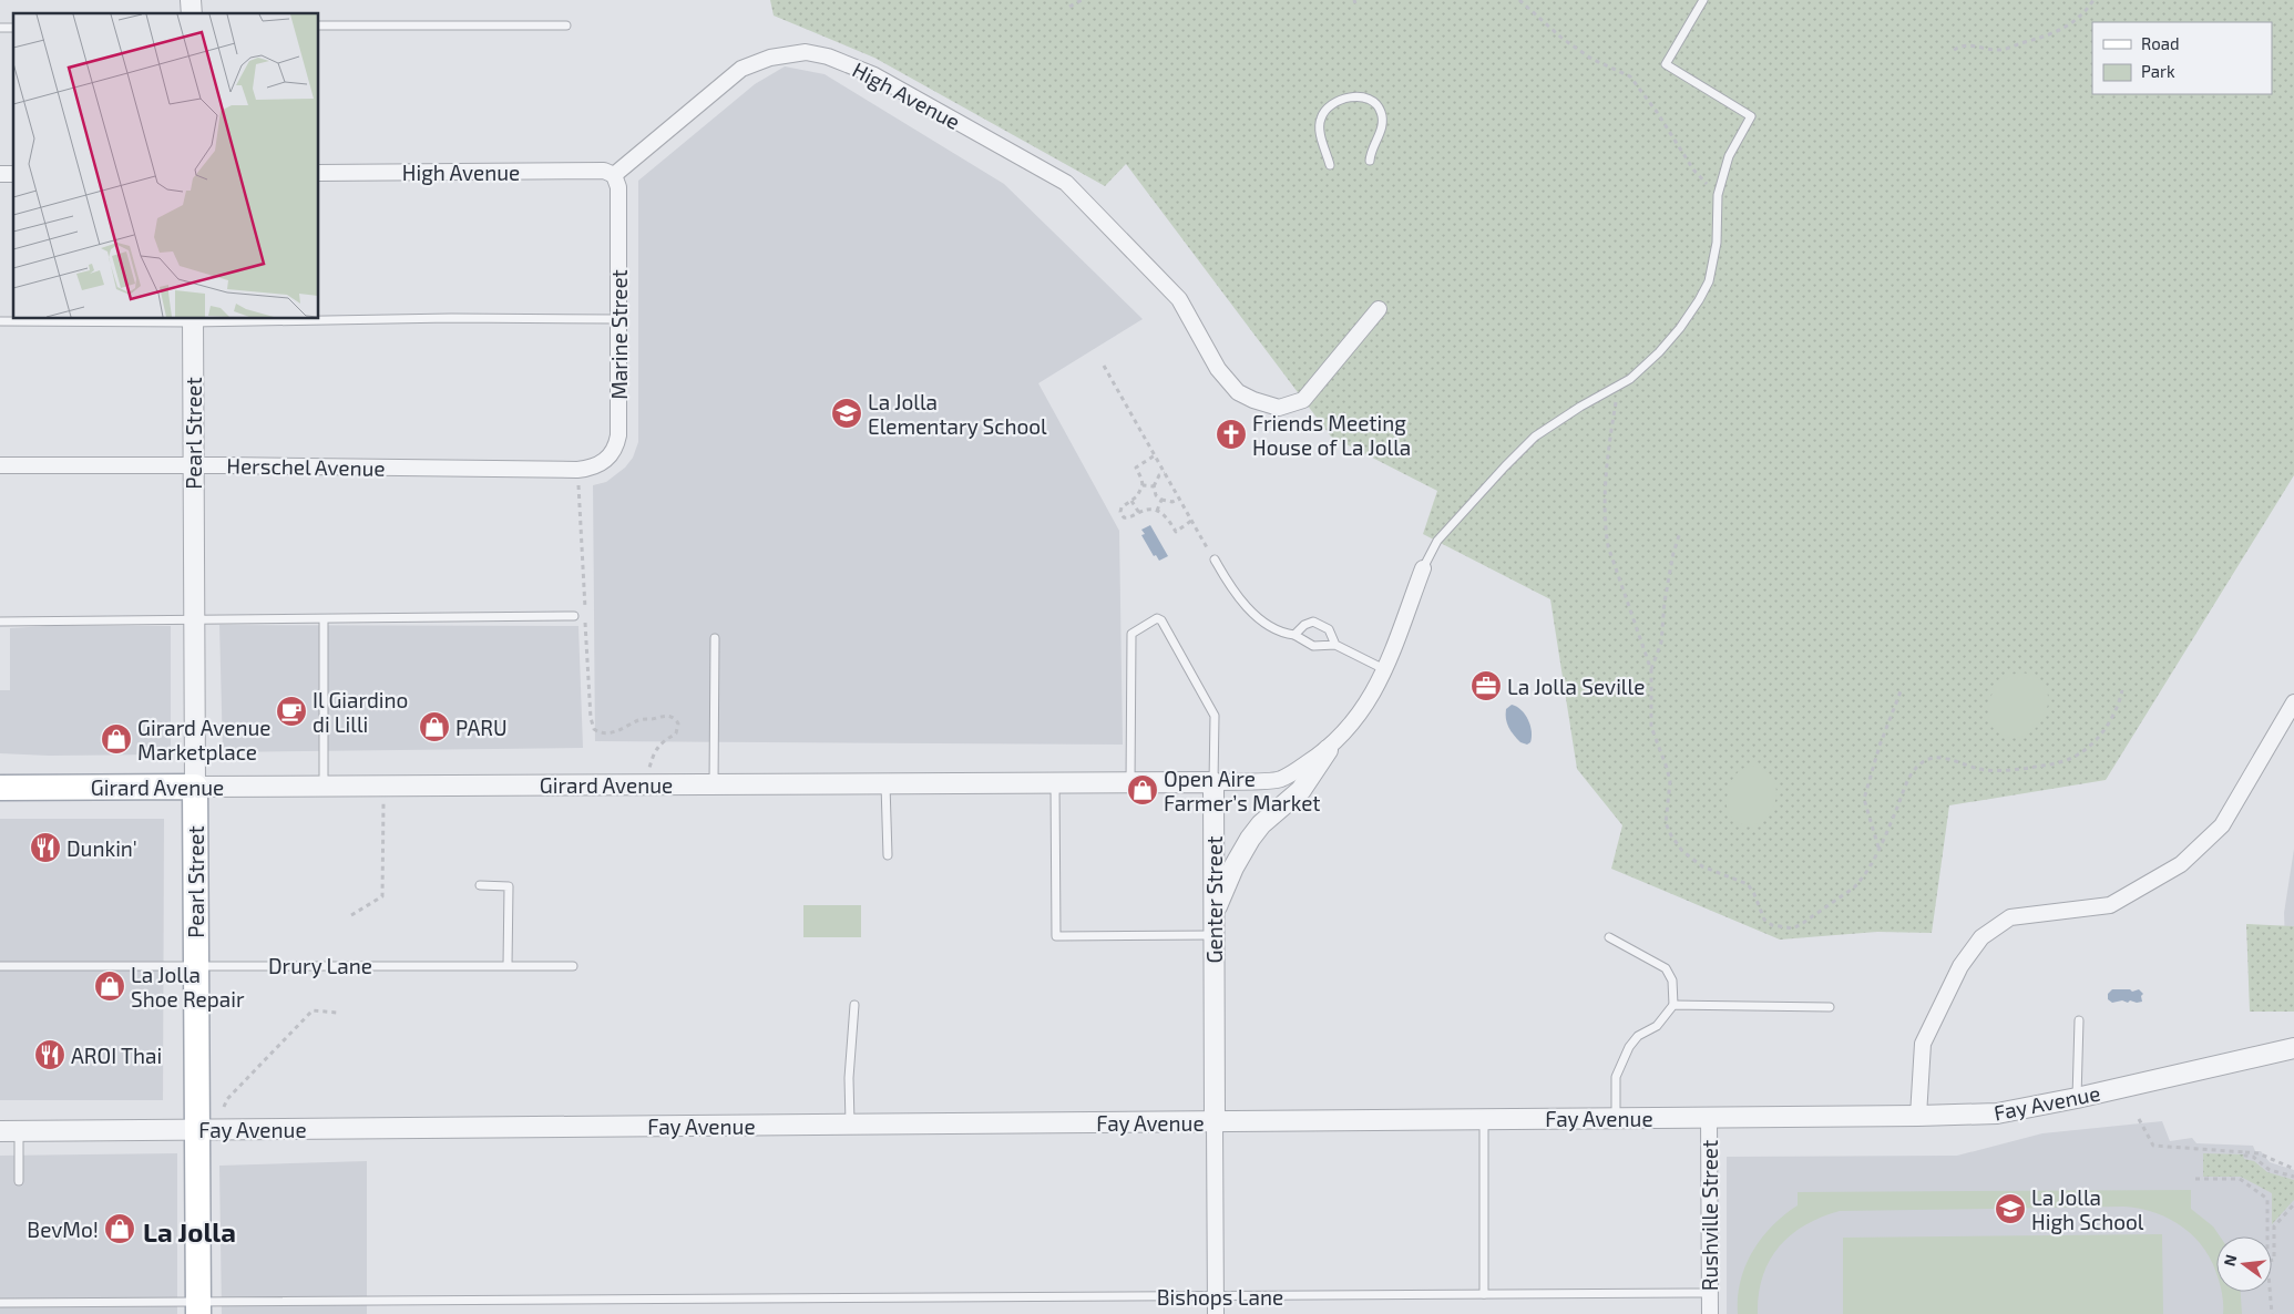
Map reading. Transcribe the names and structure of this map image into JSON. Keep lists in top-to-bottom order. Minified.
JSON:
{"streets":{"main road":["Pearl Street","Girard Avenue"],"street":["High Avenue","Marine Street","Herschel Avenue","Genter Street","Fay Avenue","Rushville Street"],"lane":["Drury Lane","Bishops Lane"]},"crossings":[["High Avenue","Marine Street"],["Marine Street","Herschel Avenue"],["Pearl Street","Herschel Avenue"],["Pearl Street","Girard Avenue"],["Pearl Street","Drury Lane"],["Pearl Street","Fay Avenue"],["Pearl Street","Bishops Lane"],["Girard Avenue","Genter Street"],["Genter Street","Fay Avenue"],["Genter Street","Bishops Lane"],["Fay Avenue","Rushville Street"],["Rushville Street","Bishops Lane"]],"districts":["La Jolla"],"places":{"school or university":["La Jolla Elementary School","La Jolla High School"],"church":["Friends Meeting House of La Jolla"],"office":["La Jolla Seville"],"cafe":["Il Giardino di Lilli"],"shop":["PARU","Girard Avenue Marketplace","Open Aire Farmer’s Market","La Jolla Shoe Repair","BevMo!"],"restaurant":["Dunkin'","AROI Thai"]},"legend":["Road","Park"],"north":"left"}
